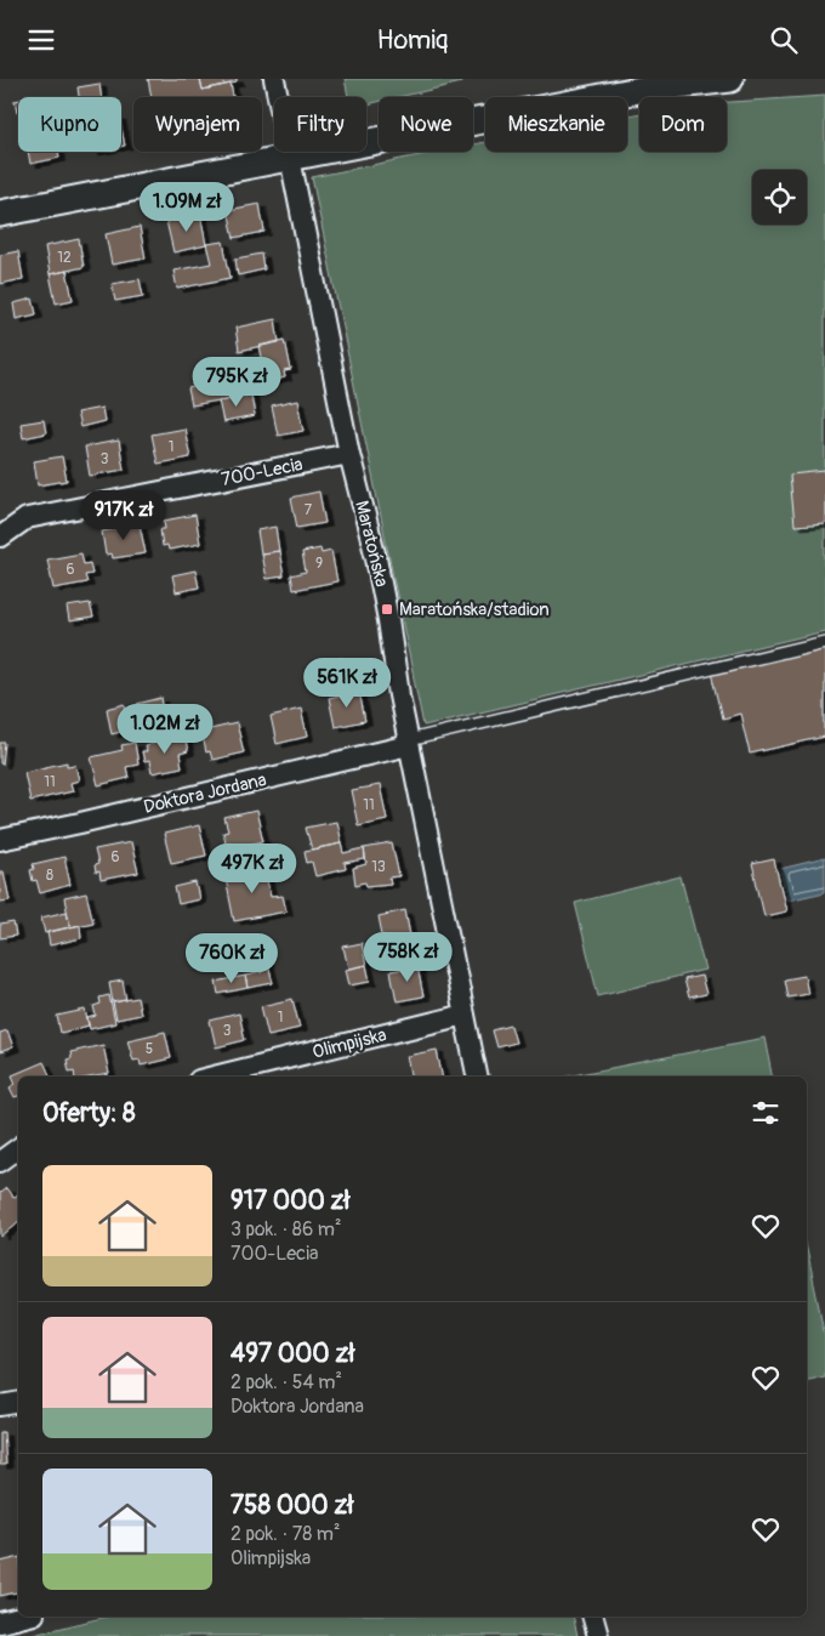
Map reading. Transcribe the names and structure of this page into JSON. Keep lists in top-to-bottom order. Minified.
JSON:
{"streets":{"street":["700-Lecia","Maratońska","Doktora Jordana","Olimpijska"]},"crossings":[["700-Lecia","Maratońska"],["Maratońska","Doktora Jordana"],["Maratońska","Olimpijska"]],"places":{"transit":["Maratońska/stadion"]},"house_numbers":["12","1","3","7","9","6","11","11","6","13","8","1","3","5"],"page":{"header":"Homiq","chip":["Kupno","Wynajem","Filtry","Nowe","Mieszkanie","Dom"],"price":["1.09M zł","795K zł","917K zł","561K zł","1.02M zł","497K zł","758K zł","760K zł"],"heading":"Oferty: 8","list":[{"name":"917 000 zł","note":"3 pok. · 86 m² · 700-Lecia"},{"name":"497 000 zł","note":"2 pok. · 54 m² · Doktora Jordana"},{"name":"758 000 zł","note":"2 pok. · 78 m² · Olimpijska"}]}}
